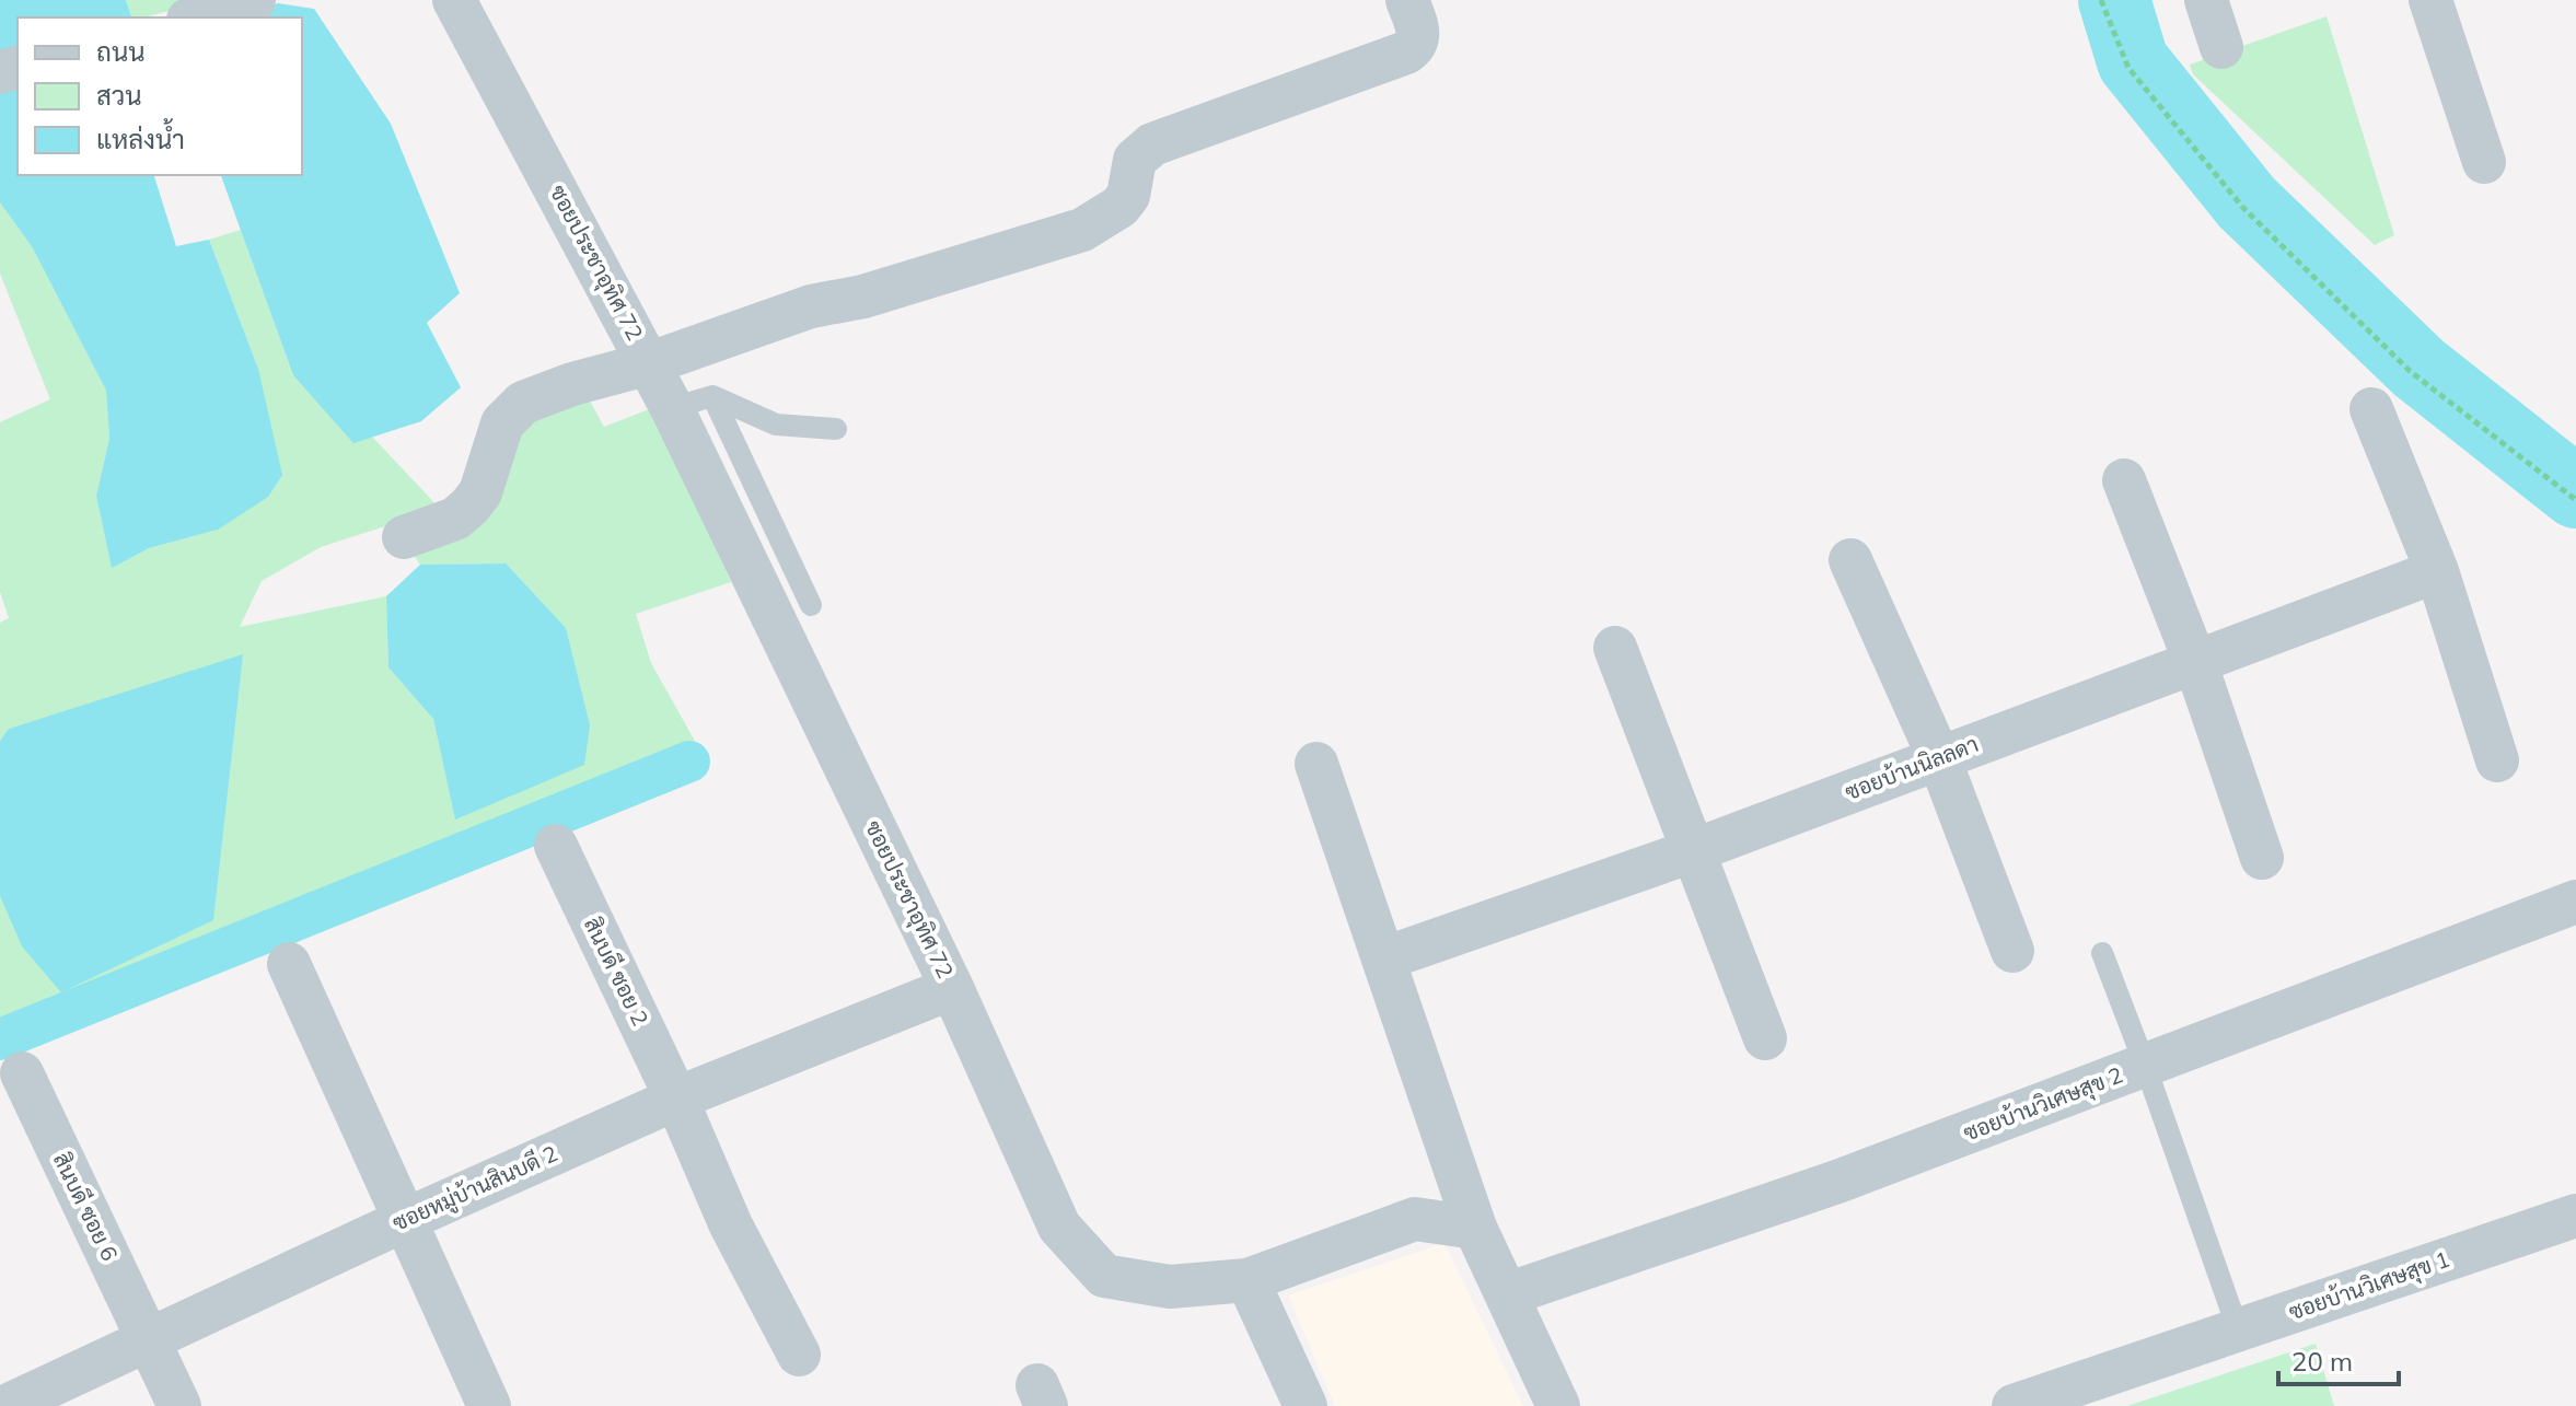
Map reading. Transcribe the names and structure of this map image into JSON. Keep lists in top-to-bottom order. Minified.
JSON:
{"streets":{"street":["ซอยประชาอุทิศ 72","ซอยบ้านนิลลดา","สินบดี ซอย 2","ซอยบ้านวิเศษสุข 2","ซอยหมู่บ้านสินบดี 2","สินบดี ซอย 6","ซอยบ้านวิเศษสุข 1"]},"crossings":[["ซอยประชาอุทิศ 72","ซอยหมู่บ้านสินบดี 2"],["สินบดี ซอย 2","ซอยหมู่บ้านสินบดี 2"],["ซอยหมู่บ้านสินบดี 2","สินบดี ซอย 6"]],"legend":["ถนน","สวน","แหล่งน้ำ"],"scale_bar":"20 m"}
